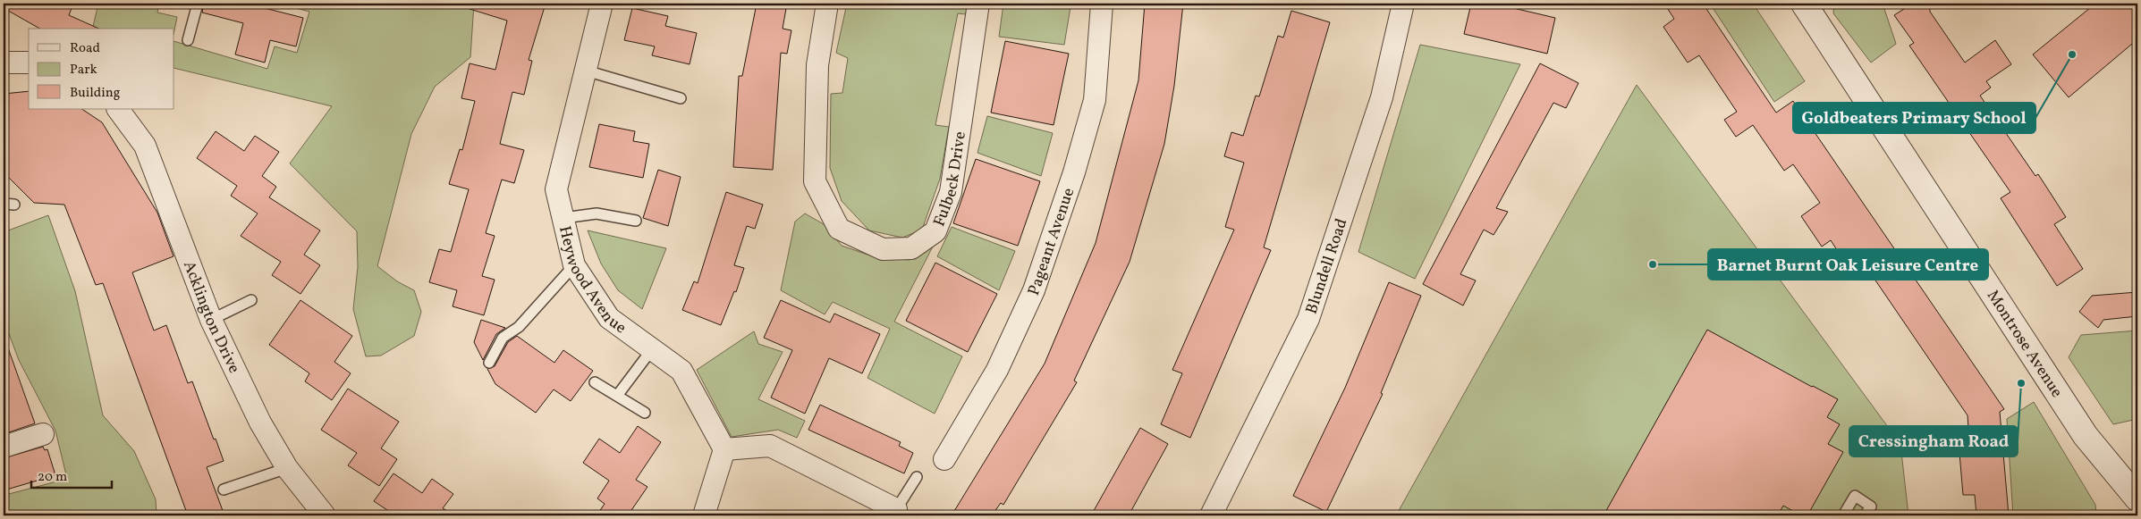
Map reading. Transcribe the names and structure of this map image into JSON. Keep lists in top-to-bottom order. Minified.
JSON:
{"streets":{"street":["Fulbeck Drive","Pageant Avenue","Blundell Road","Heywood Avenue","Acklington Drive","Montrose Avenue"]},"places":["Goldbeaters Primary School","Barnet Burnt Oak Leisure Centre","Cressingham Road"],"legend":["Road","Park","Building"],"scale_bar":"20 m"}
